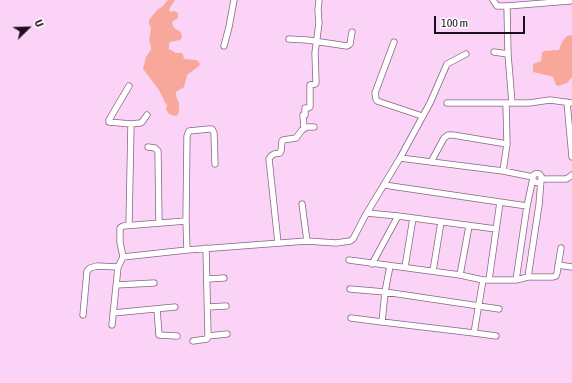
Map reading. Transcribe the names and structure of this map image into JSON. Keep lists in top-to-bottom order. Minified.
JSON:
{"scale_bar":"100 m","north":"top right"}
